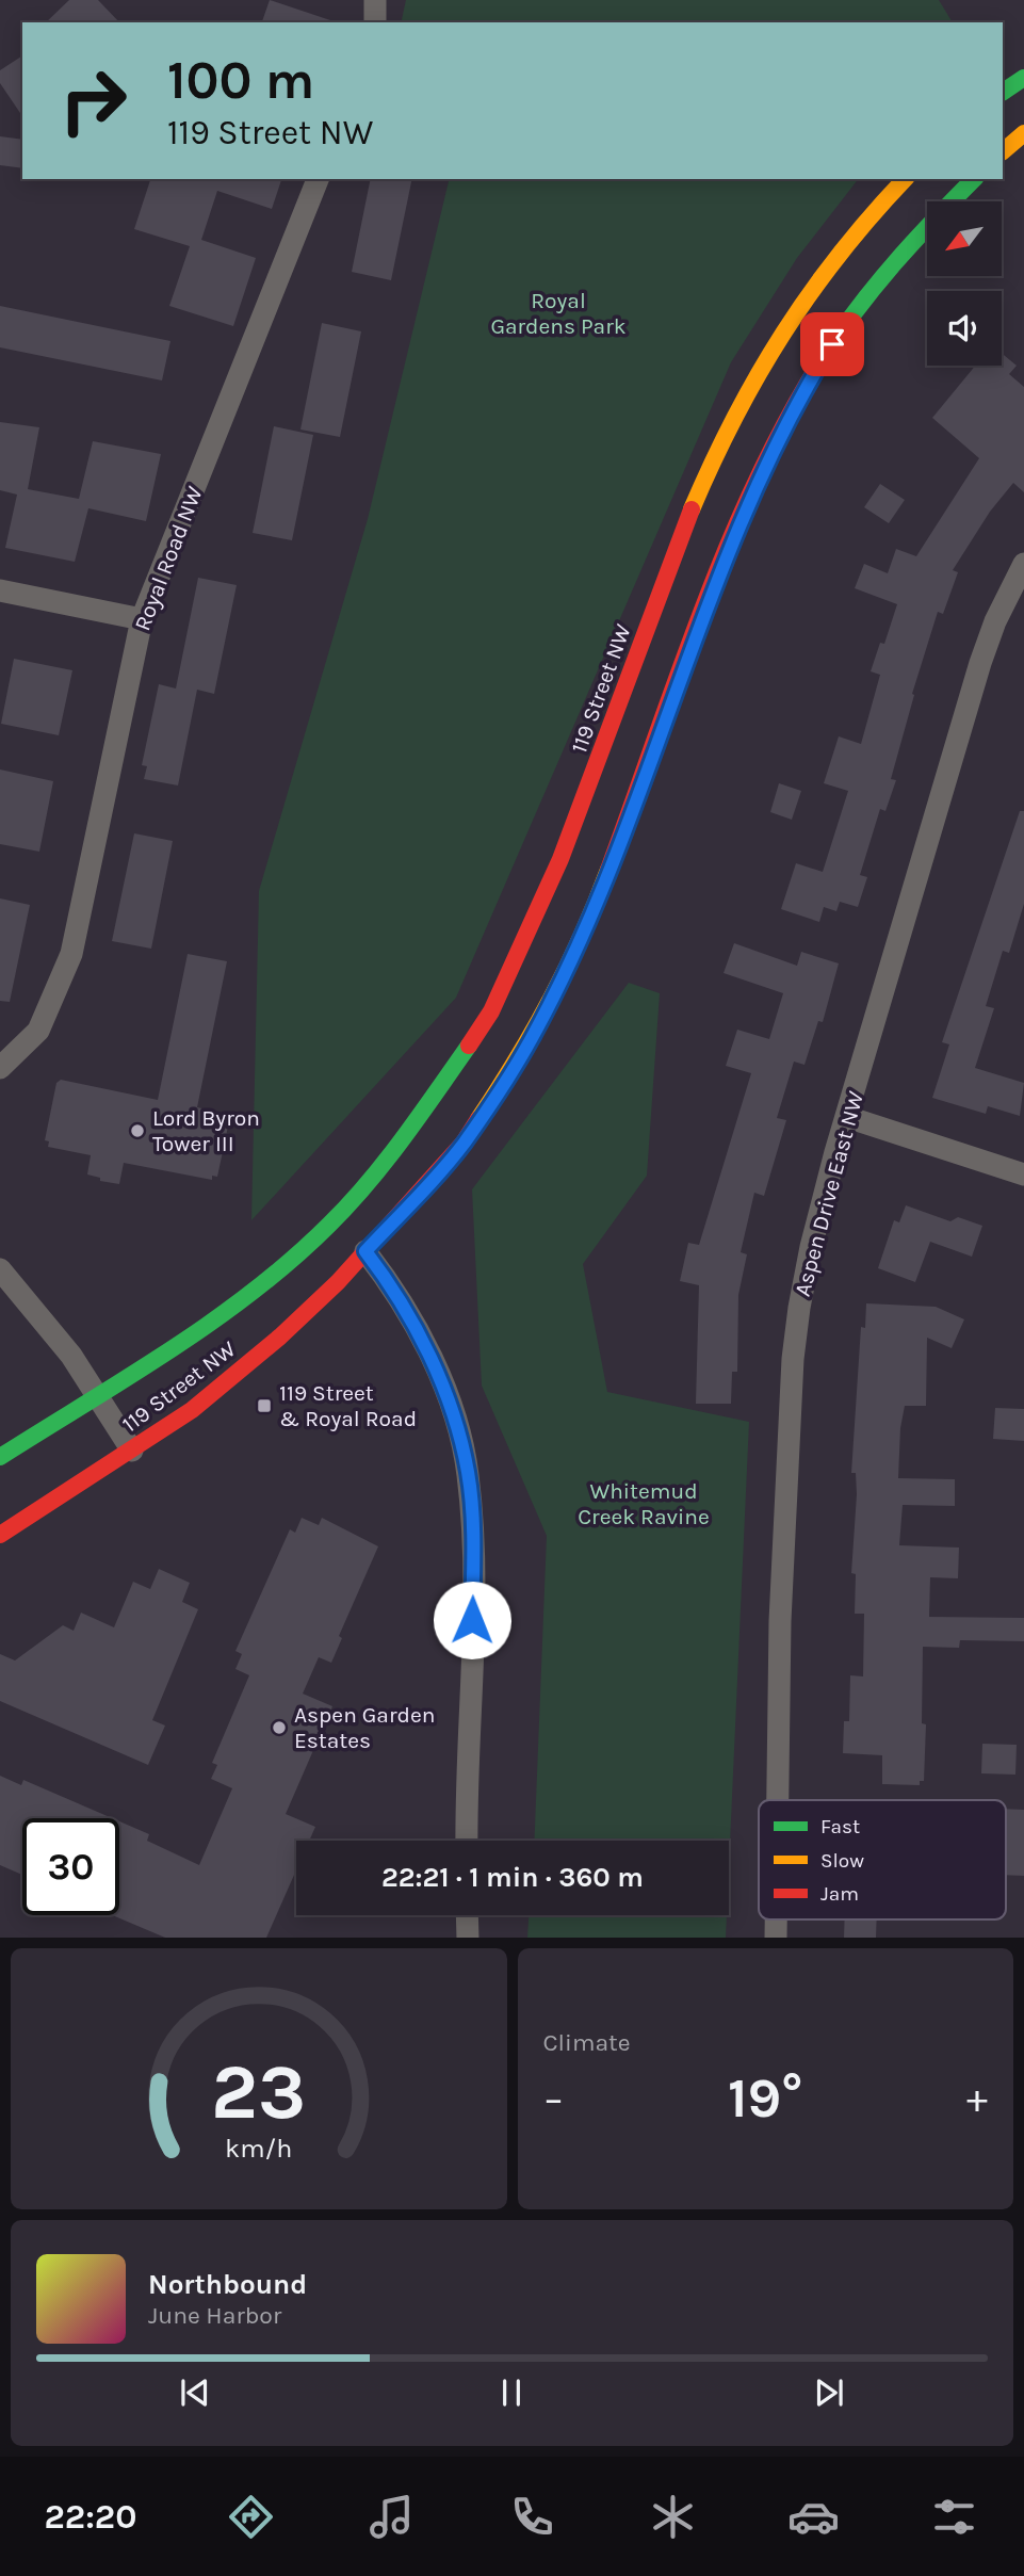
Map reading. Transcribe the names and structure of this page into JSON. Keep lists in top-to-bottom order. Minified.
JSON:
{"streets":{"main road":["119 Street NW"],"street":["Royal Road NW","Aspen Drive East NW"]},"parks":["Royal Gardens Park","Whitemud Creek Ravine"],"places":{"other":["Lord Byron Tower III","Aspen Garden Estates"],"transit":["119 Street & Royal Road"]},"legend":["Fast","Slow","Jam"],"north":"bottom left","page":{"turn":["100 m","119 Street NW"],"limit":"30","trip":"22:21 · 1 min · 360 m","tile":"Climate","heat":["−","19°","+"],"song":["Northbound","June Harbor"],"tabs":"22:20","gauge":["23","km/h"]}}
